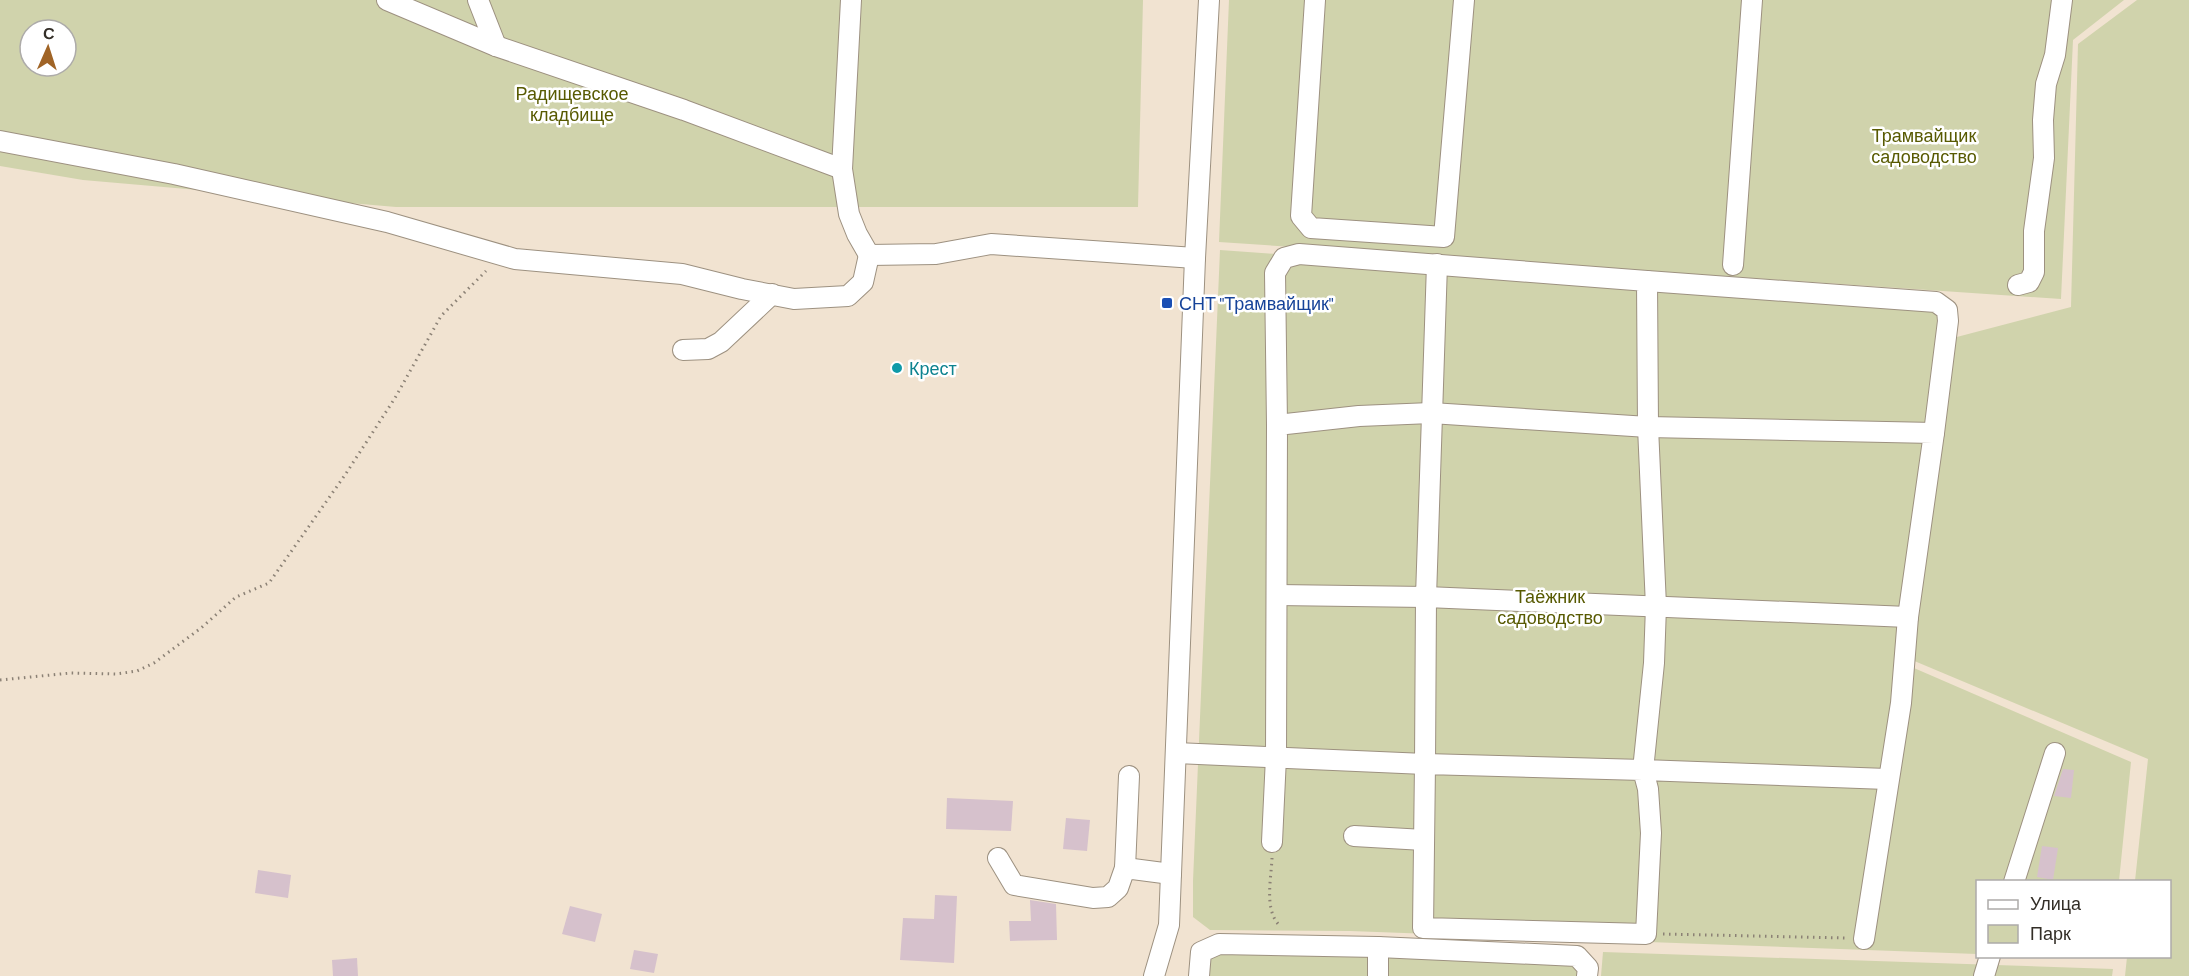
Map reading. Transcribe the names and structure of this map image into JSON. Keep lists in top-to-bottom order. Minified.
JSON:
{"parks":["Радищевское кладбище","Трамвайщик садоводство","Таёжник садоводство"],"places":{"transit":["СНТ \"Трамвайщик\""],"other":["Крест"]},"legend":["Улица","Парк"],"north":"top"}
